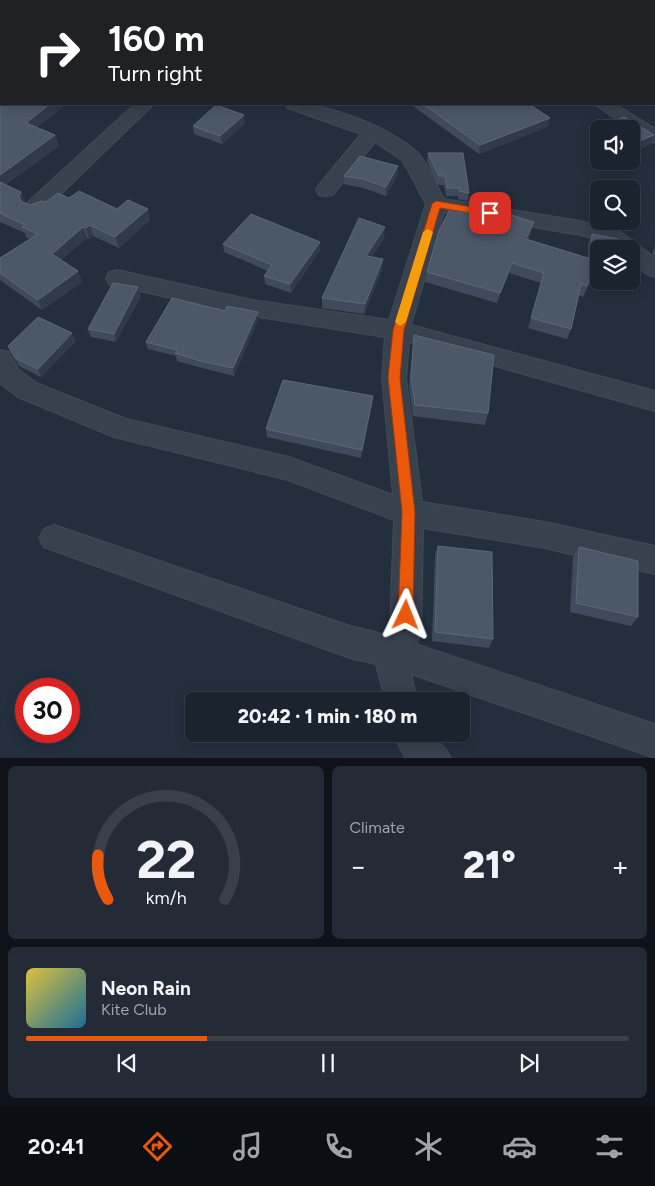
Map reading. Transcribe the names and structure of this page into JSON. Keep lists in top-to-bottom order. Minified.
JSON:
{"page":{"turn":["160 m","Turn right"],"limit":"30","trip":"20:42 · 1 min · 180 m","tile":"Climate","heat":["−","21°","+"],"song":["Neon Rain","Kite Club"],"tabs":"20:41","gauge":["22","km/h"]}}
